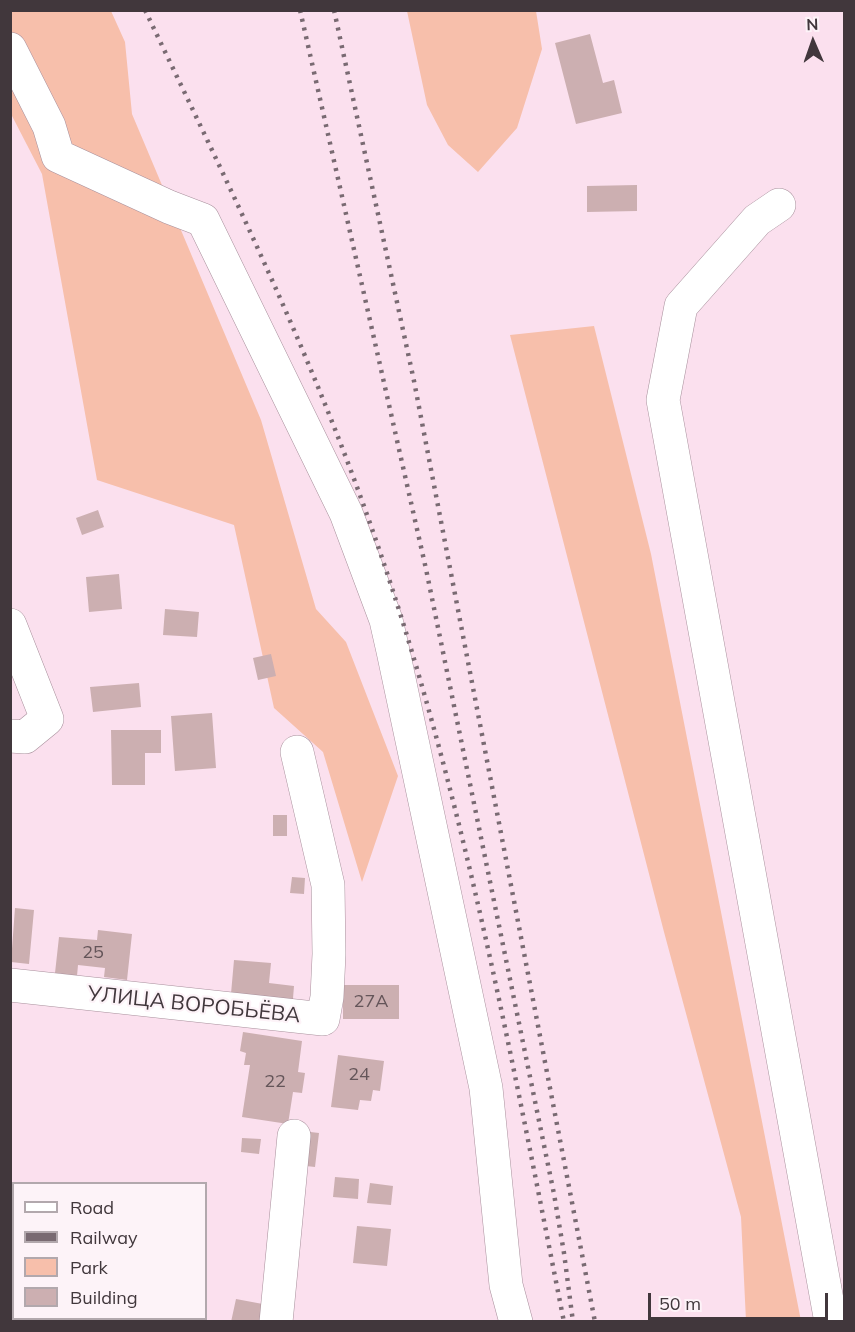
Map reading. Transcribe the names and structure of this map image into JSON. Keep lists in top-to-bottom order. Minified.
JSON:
{"streets":{"street":["УЛИЦА ВОРОБЬЁВА"]},"house_numbers":["25","27А","24","22"],"legend":["Road","Railway","Park","Building"],"scale_bar":"50 m","north":"top"}
